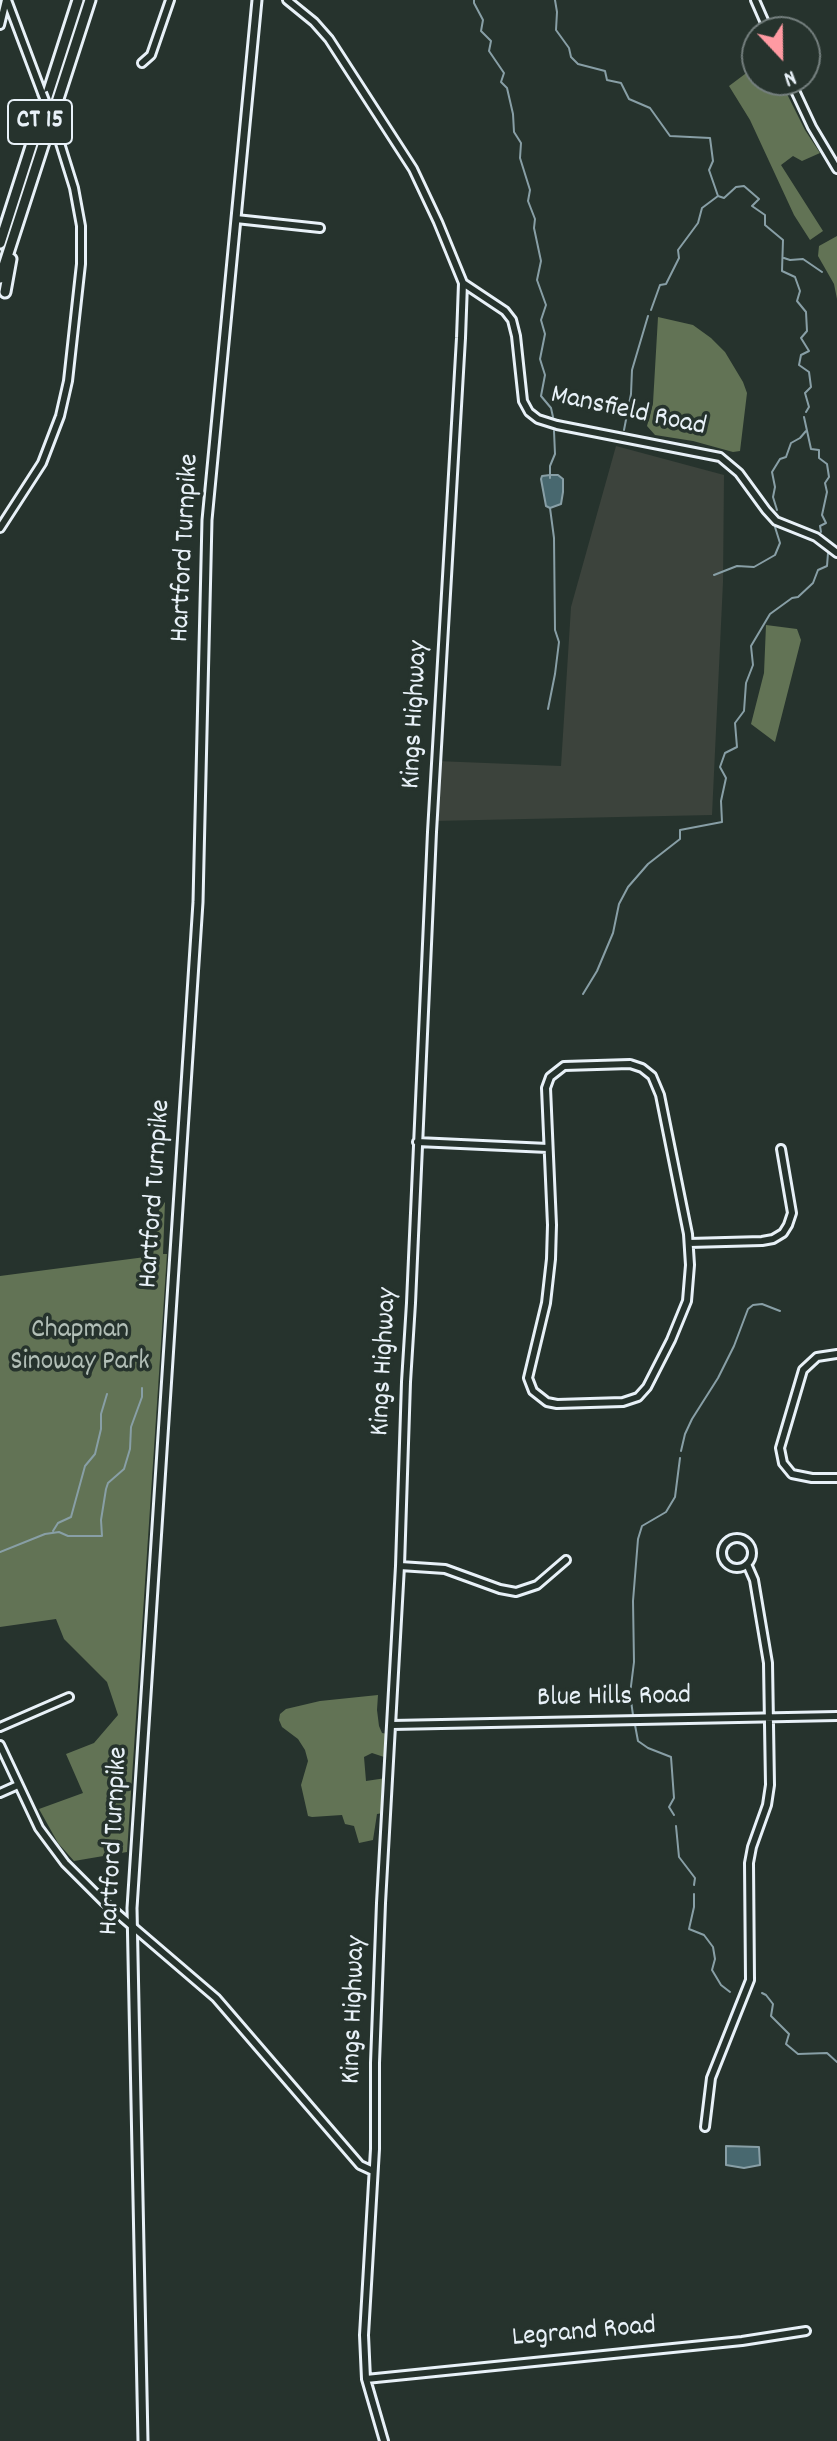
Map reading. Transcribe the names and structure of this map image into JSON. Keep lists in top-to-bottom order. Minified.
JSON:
{"streets":{"highway":["CT 15"],"main road":["Hartford Turnpike"],"street":["Mansfield Road","Kings Highway","Blue Hills Road","Legrand Road"]},"crossings":[["Mansfield Road","Kings Highway"],["Kings Highway","Blue Hills Road"],["Kings Highway","Legrand Road"]],"parks":["Chapman Sinoway Park"],"north":"bottom"}
